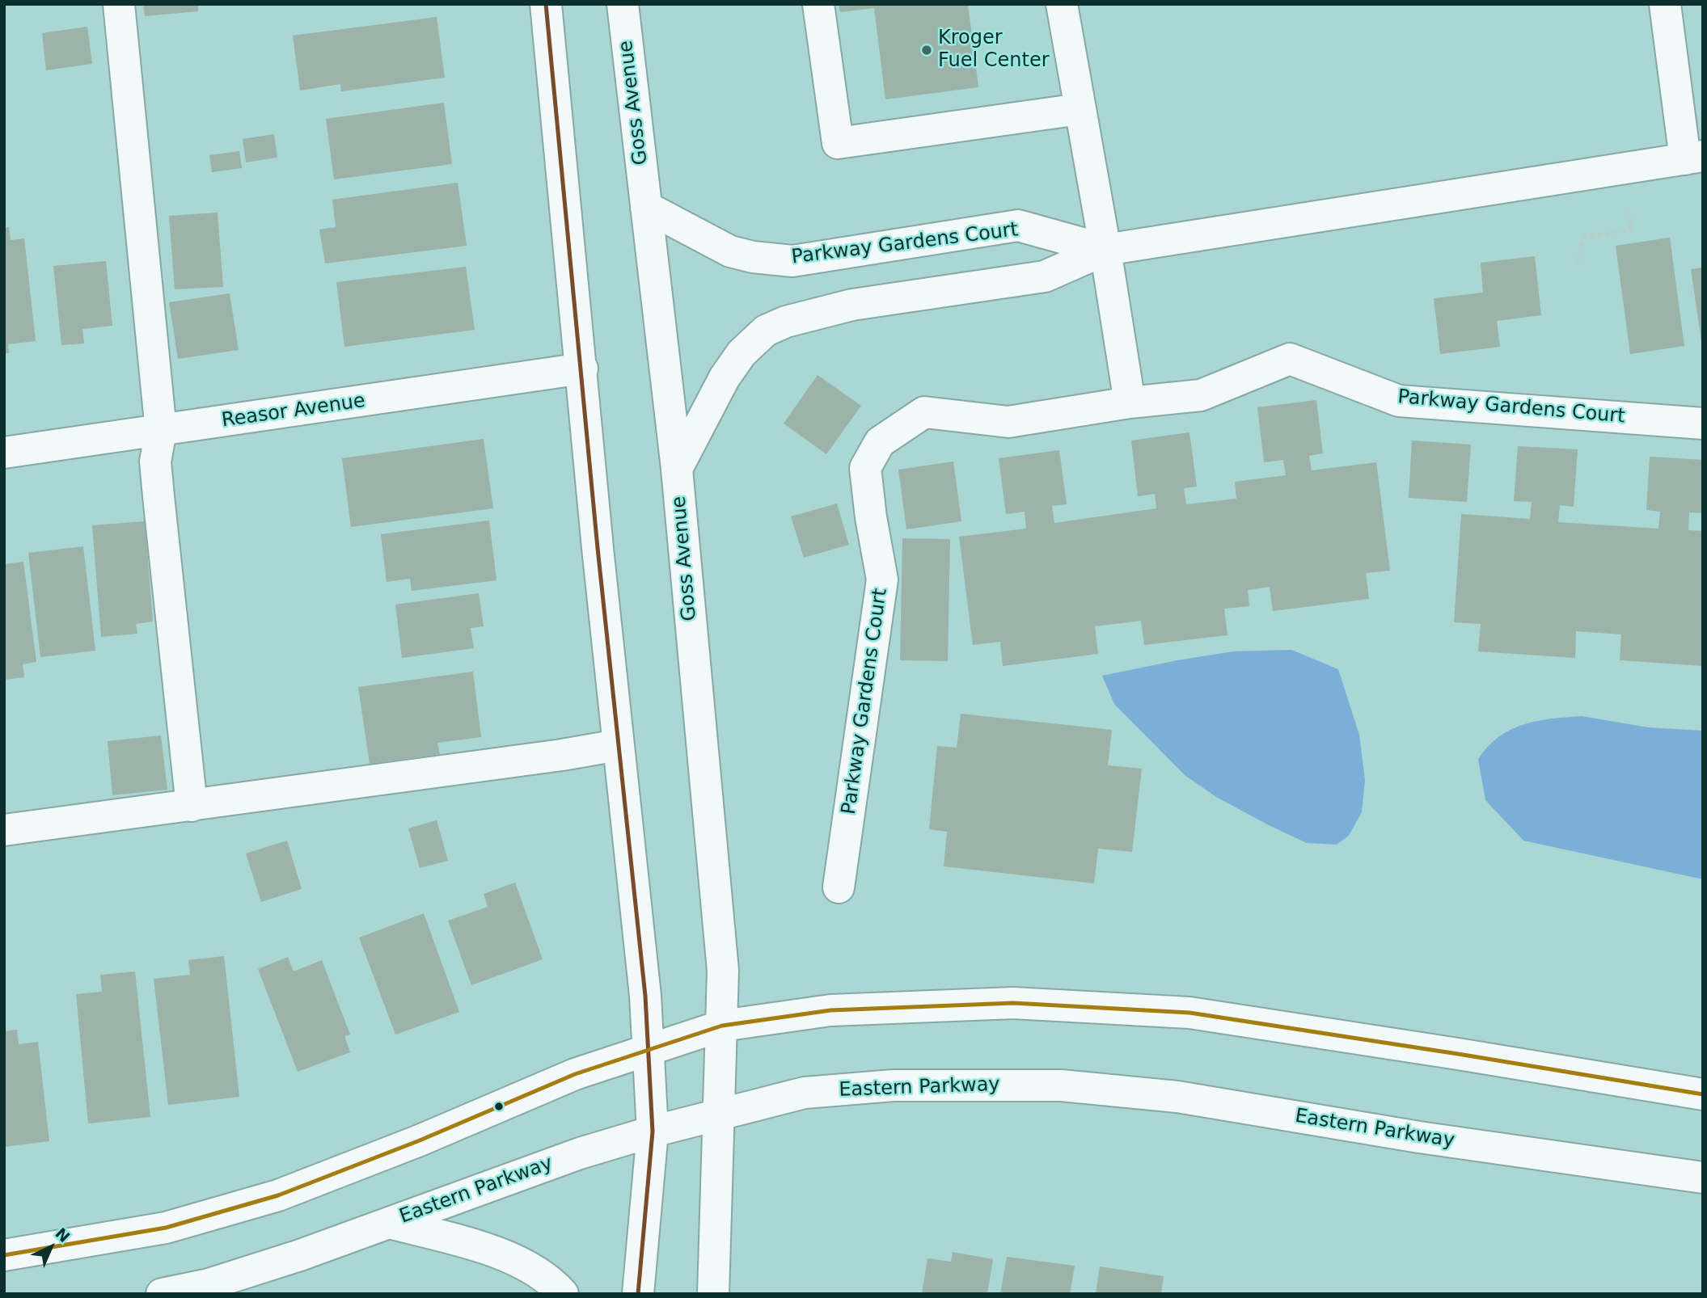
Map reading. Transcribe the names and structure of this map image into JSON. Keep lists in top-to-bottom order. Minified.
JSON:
{"streets":{"main road":["Goss Avenue","Parkway Gardens Court","Reasor Avenue","Eastern Parkway"]},"crossings":[["Goss Avenue","Parkway Gardens Court"],["Goss Avenue","Eastern Parkway"]],"places":["Kroger Fuel Center"],"north":"top right"}
